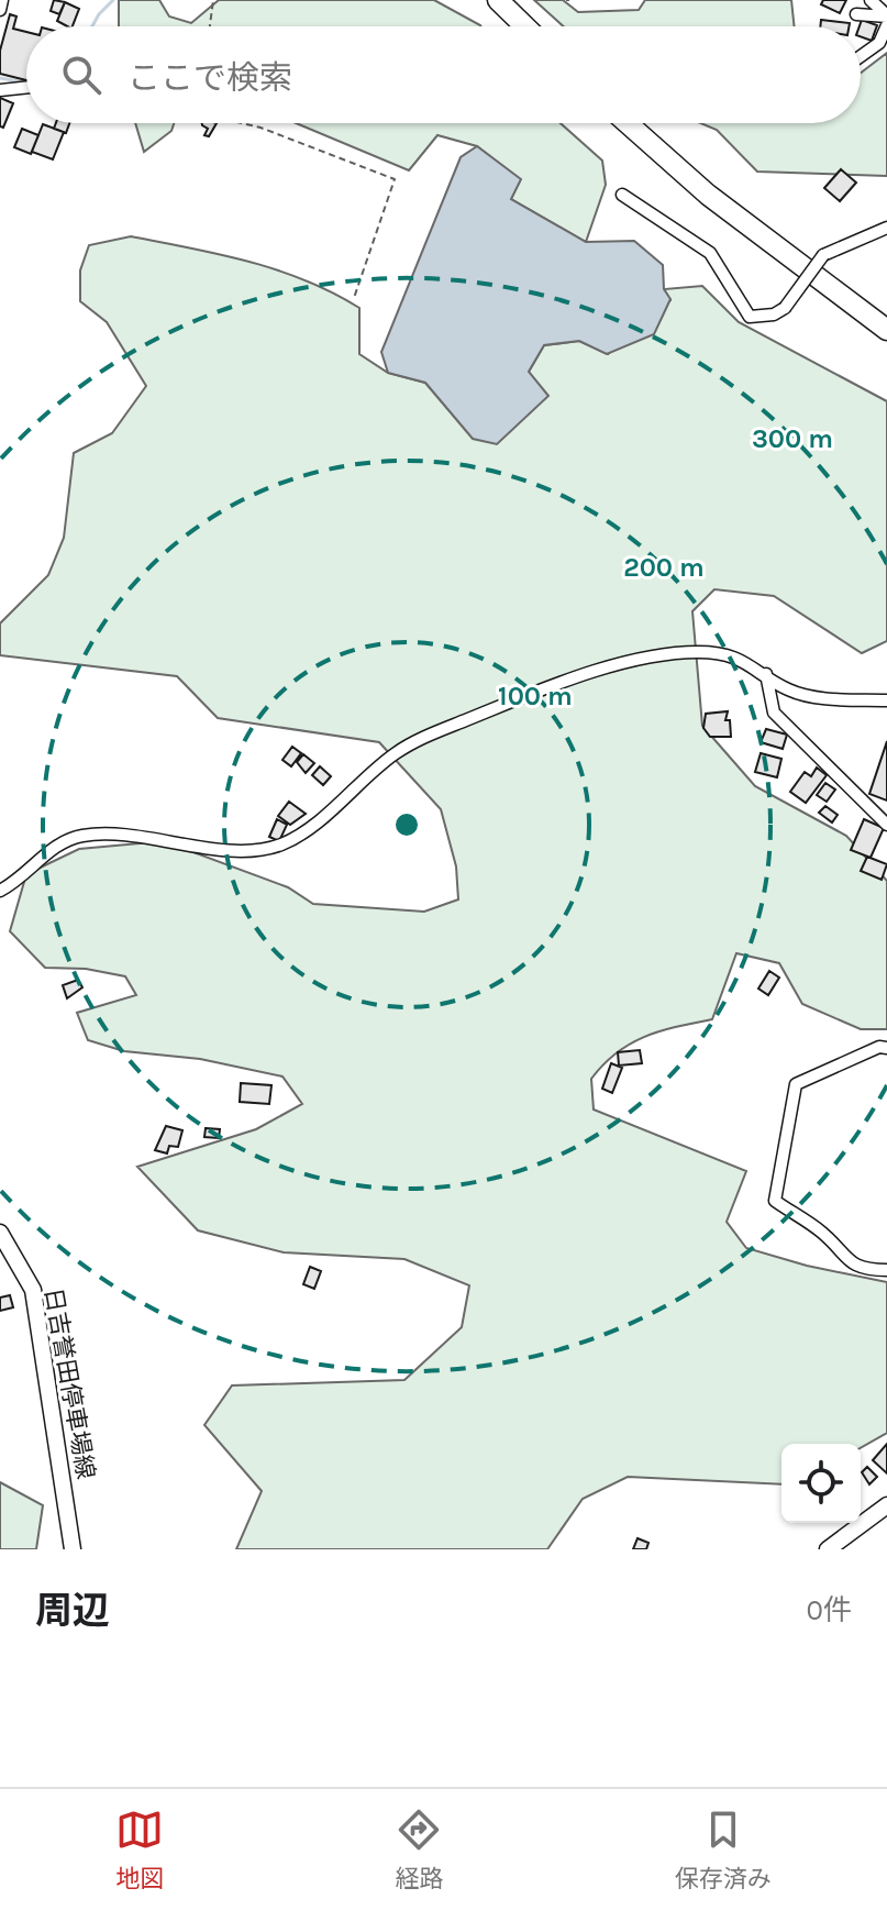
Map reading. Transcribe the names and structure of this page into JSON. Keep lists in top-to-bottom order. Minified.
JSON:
{"streets":{"main road":["日吉誉田停車場線"]},"page":{"search":"ここで検索","heading":["周辺","0件"],"nav":["地図","経路","保存済み"]},"rings":["300 m","200 m","100 m"]}
